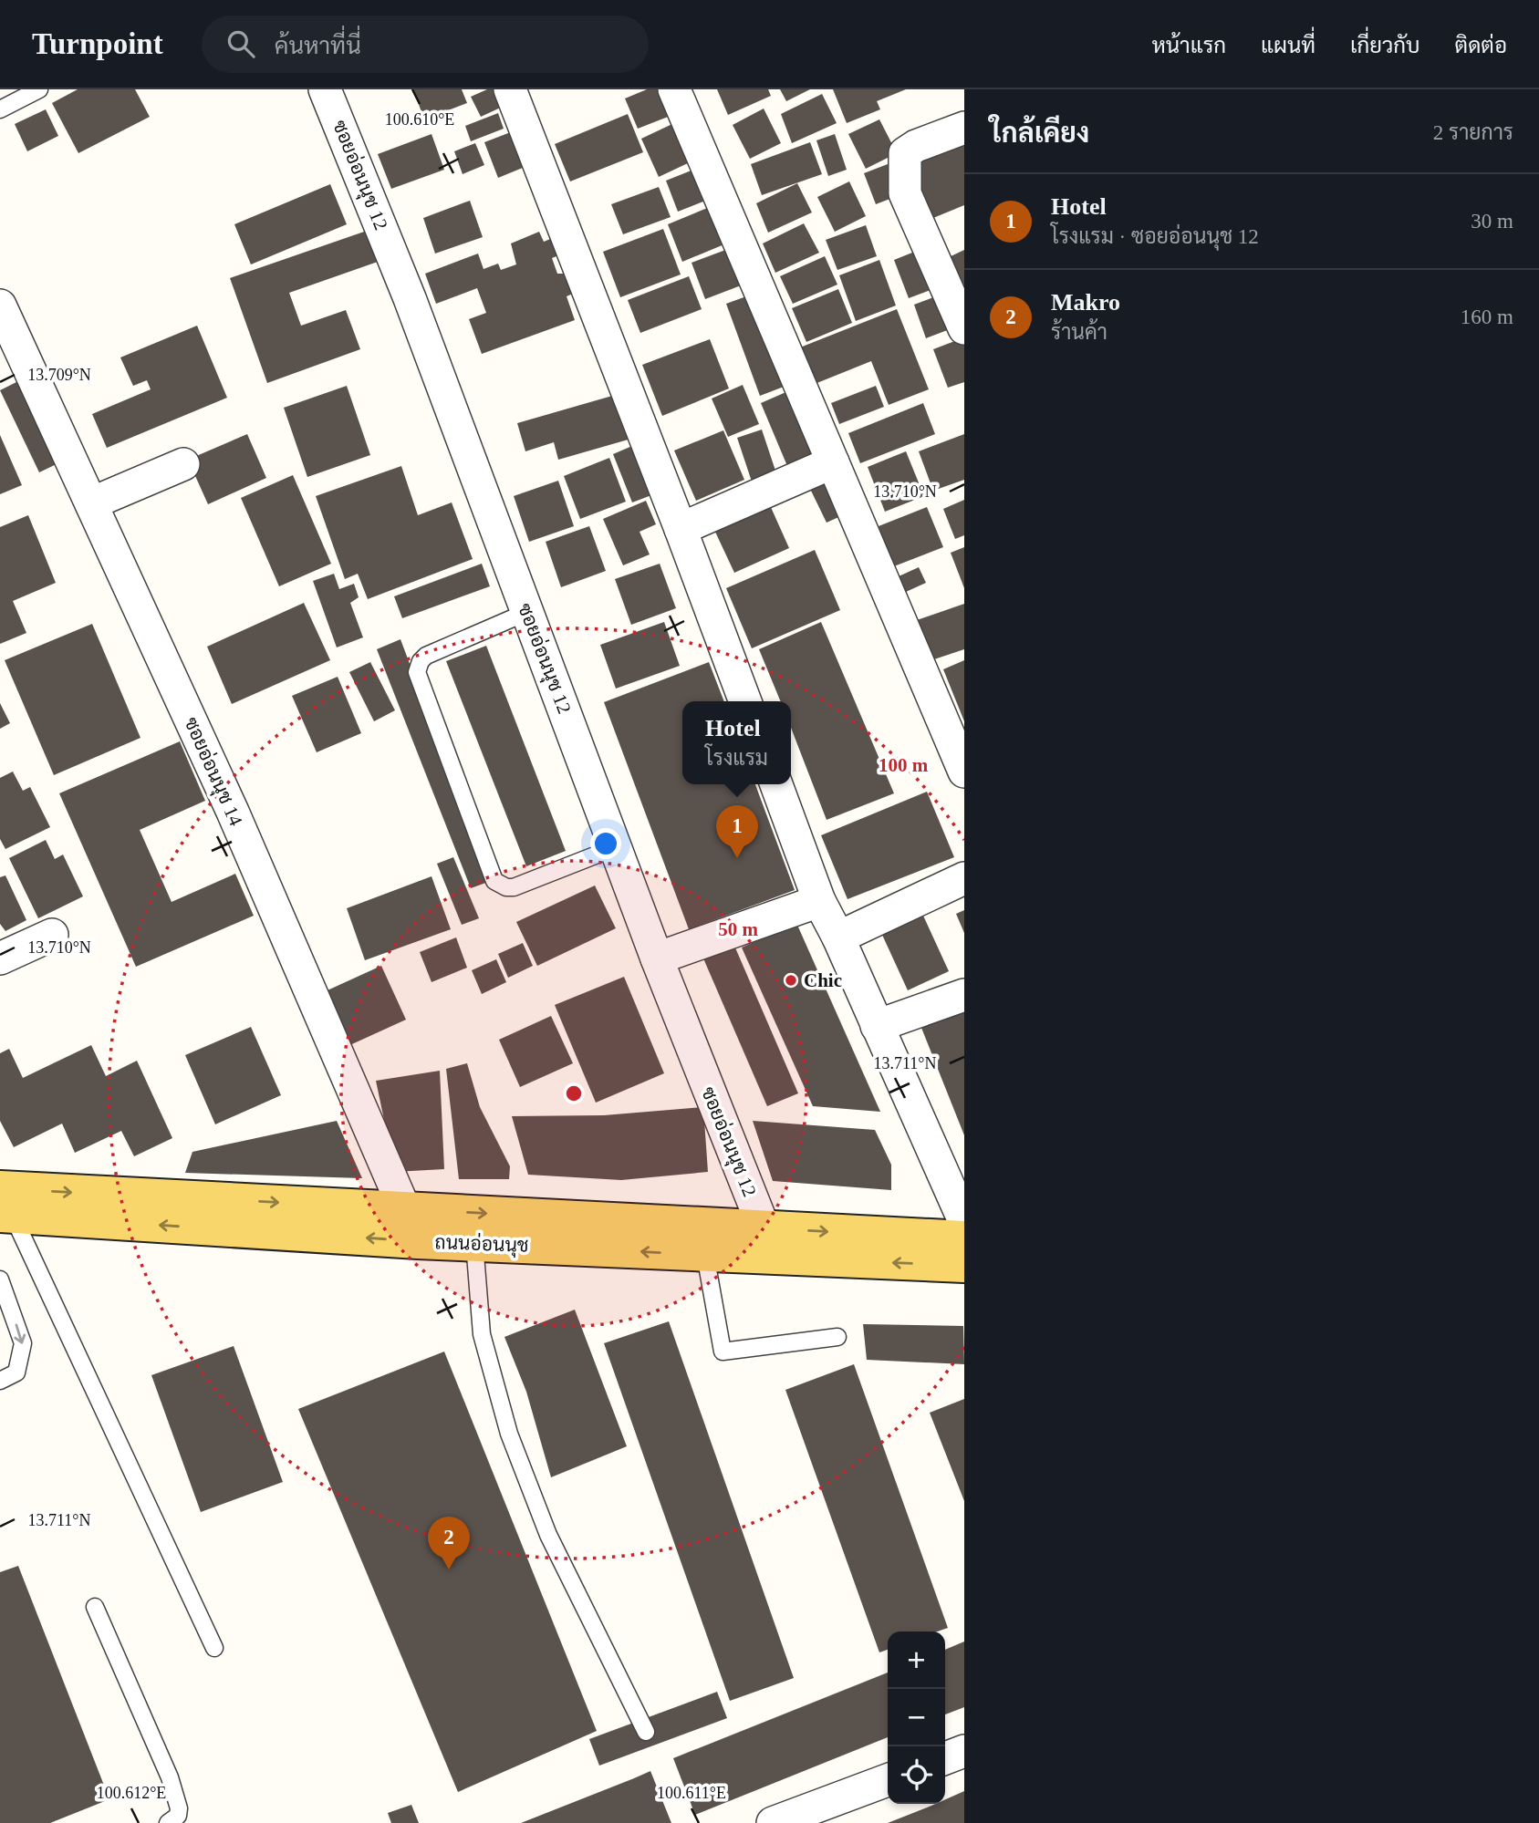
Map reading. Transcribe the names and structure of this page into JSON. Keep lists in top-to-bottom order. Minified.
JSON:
{"streets":{"main road":["ถนนอ่อนนุช"],"street":["ซอยอ่อนนุช 12","ซอยอ่อนนุช 14"]},"crossings":[["ซอยอ่อนนุช 12","ถนนอ่อนนุช"],["ซอยอ่อนนุช 14","ถนนอ่อนนุช"]],"places":["Chic"],"page":{"header":"Turnpoint","search":"ค้นหาที่นี่","nav":["หน้าแรก","แผนที่","เกี่ยวกับ","ติดต่อ"],"heading":["ใกล้เคียง","2 รายการ"],"list":[{"mark":"1","name":"Hotel","note":"โรงแรม · ซอยอ่อนนุช 12","value":"30 m"},{"mark":"2","name":"Makro","note":"ร้านค้า","value":"160 m"}],"popup":["Hotel","โรงแรม"],"pins":["1","2"],"map_buttons":["+","−"]},"coordinates":["100.610°E","13.709°N","13.710°N","13.711°N","100.612°E","100.611°E"],"rings":["100 m","50 m"]}
